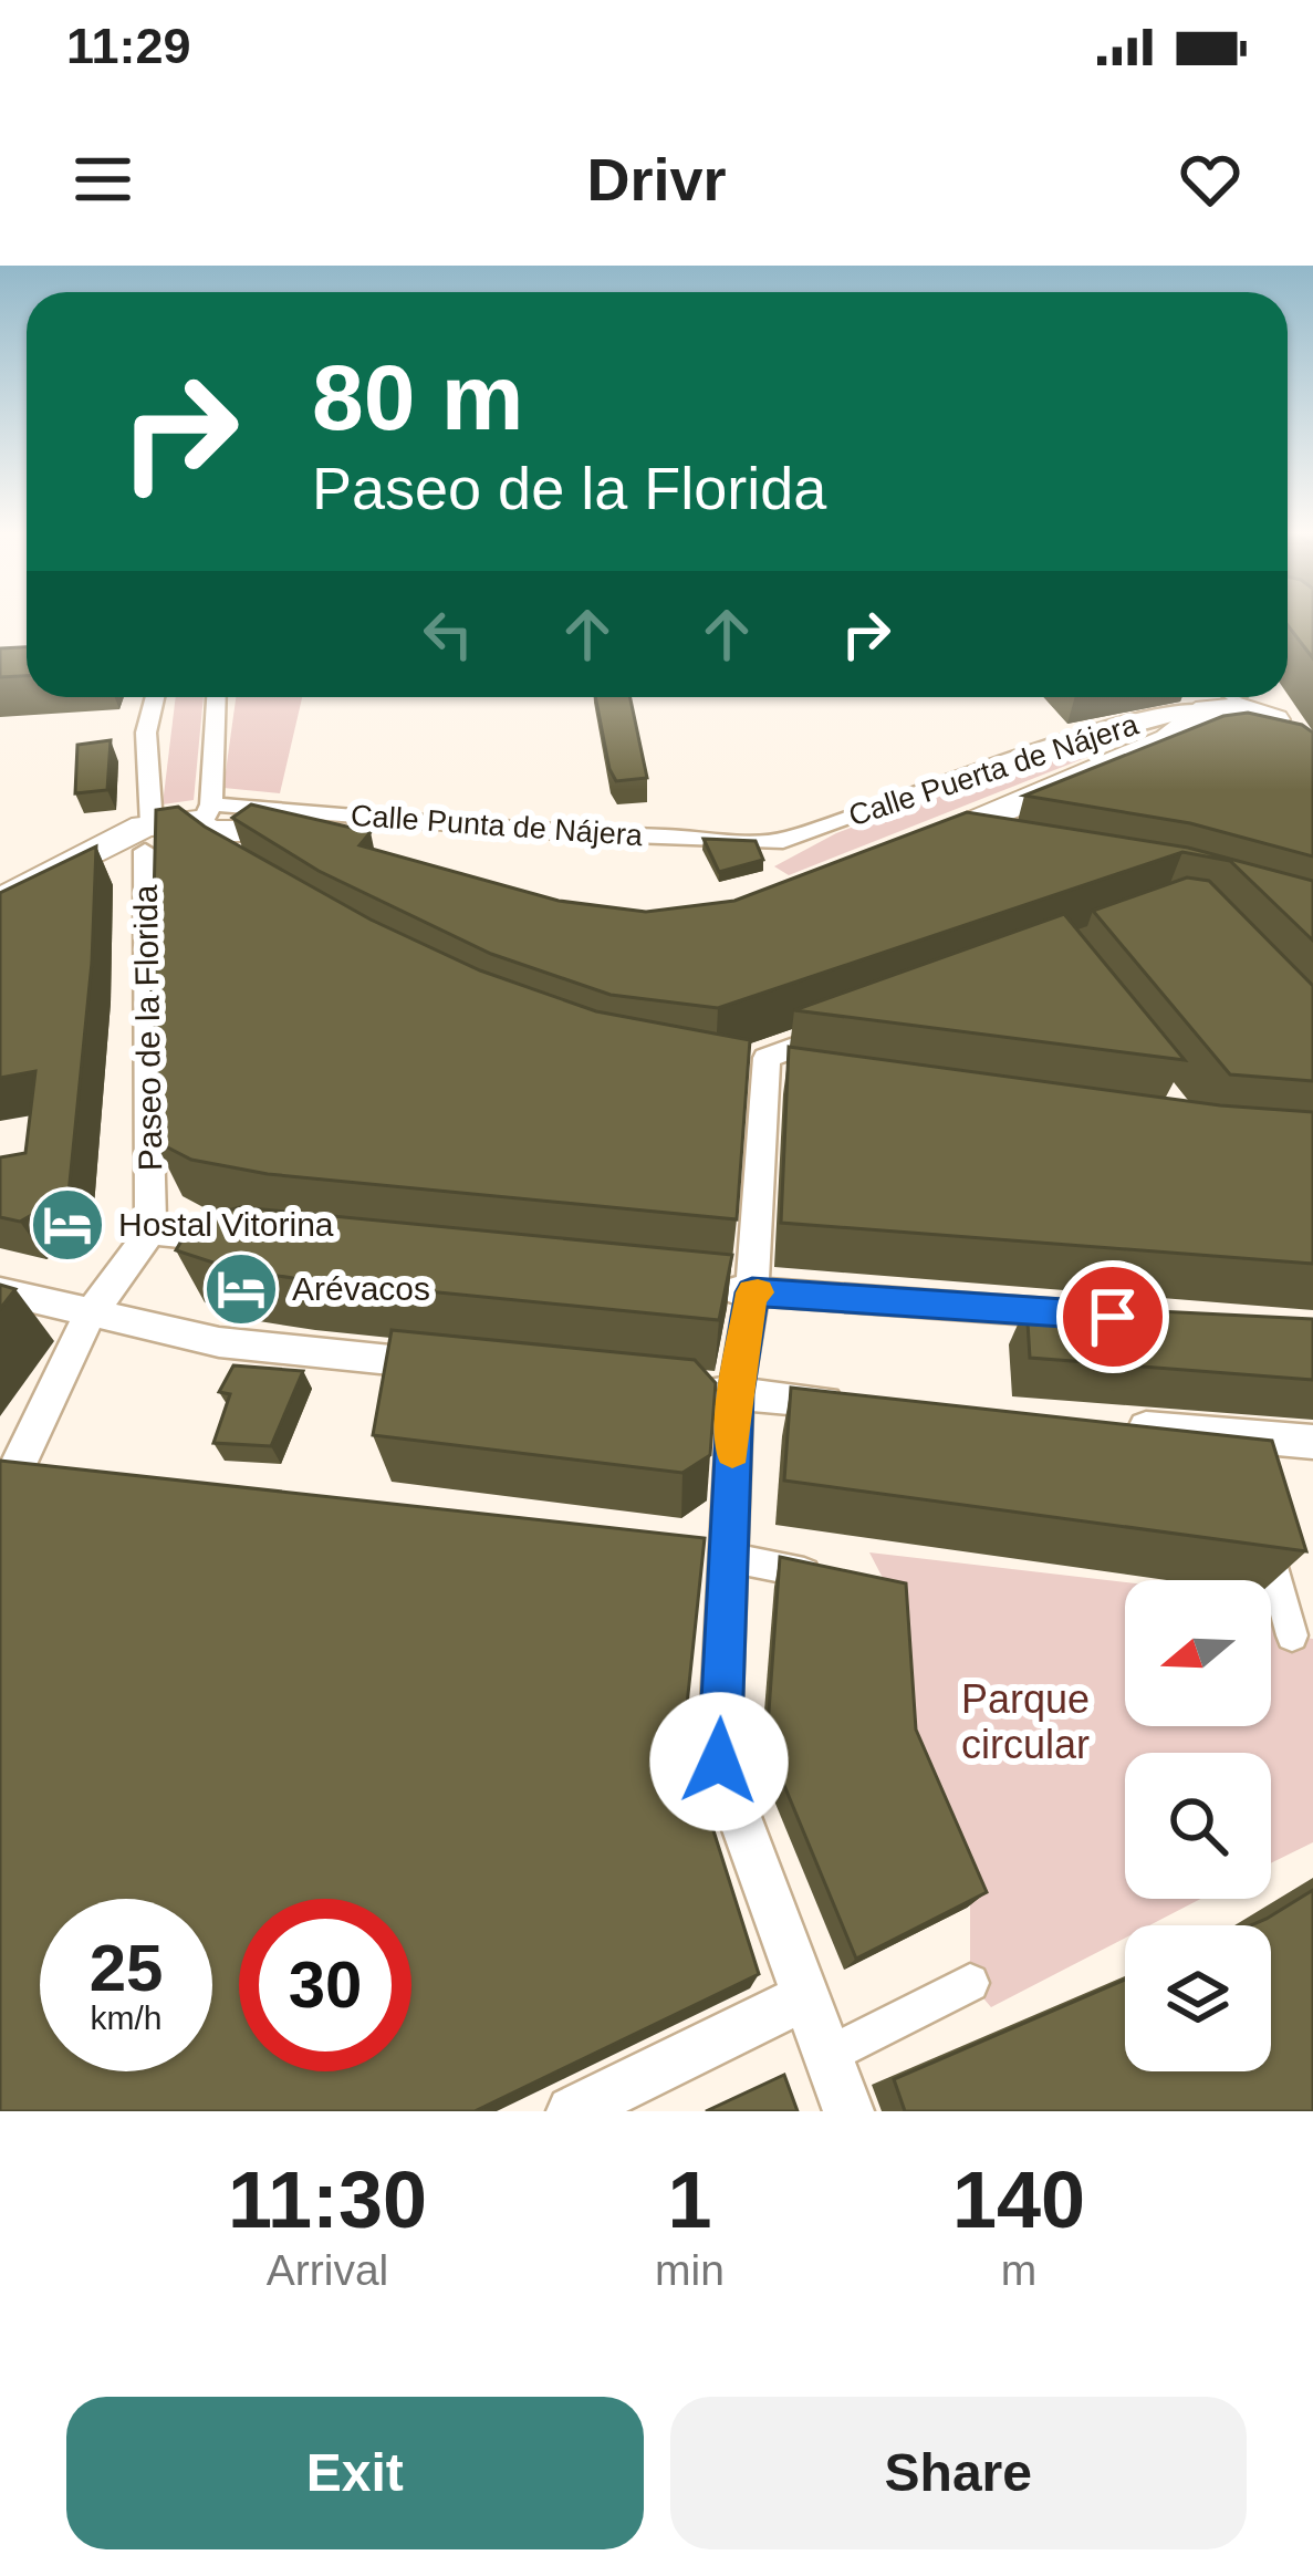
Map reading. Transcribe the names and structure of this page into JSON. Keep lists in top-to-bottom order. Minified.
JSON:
{"streets":{"street":["Calle Puerta de Nájera","Calle Punta de Nájera","Paseo de la Florida"]},"crossings":[["Calle Puerta de Nájera","Calle Punta de Nájera"]],"parks":["Parque circular"],"places":{"hotel":["Hostal Vitorina","Arévacos"]},"north":"left","page":{"status":"11:29","header":"Drivr","turn":["80 m","Paseo de la Florida"],"speed":"25 km/h","limit":"30","eta":["11:30","Arrival","1","min","140","m"],"buttons":["Exit","Share"]}}
